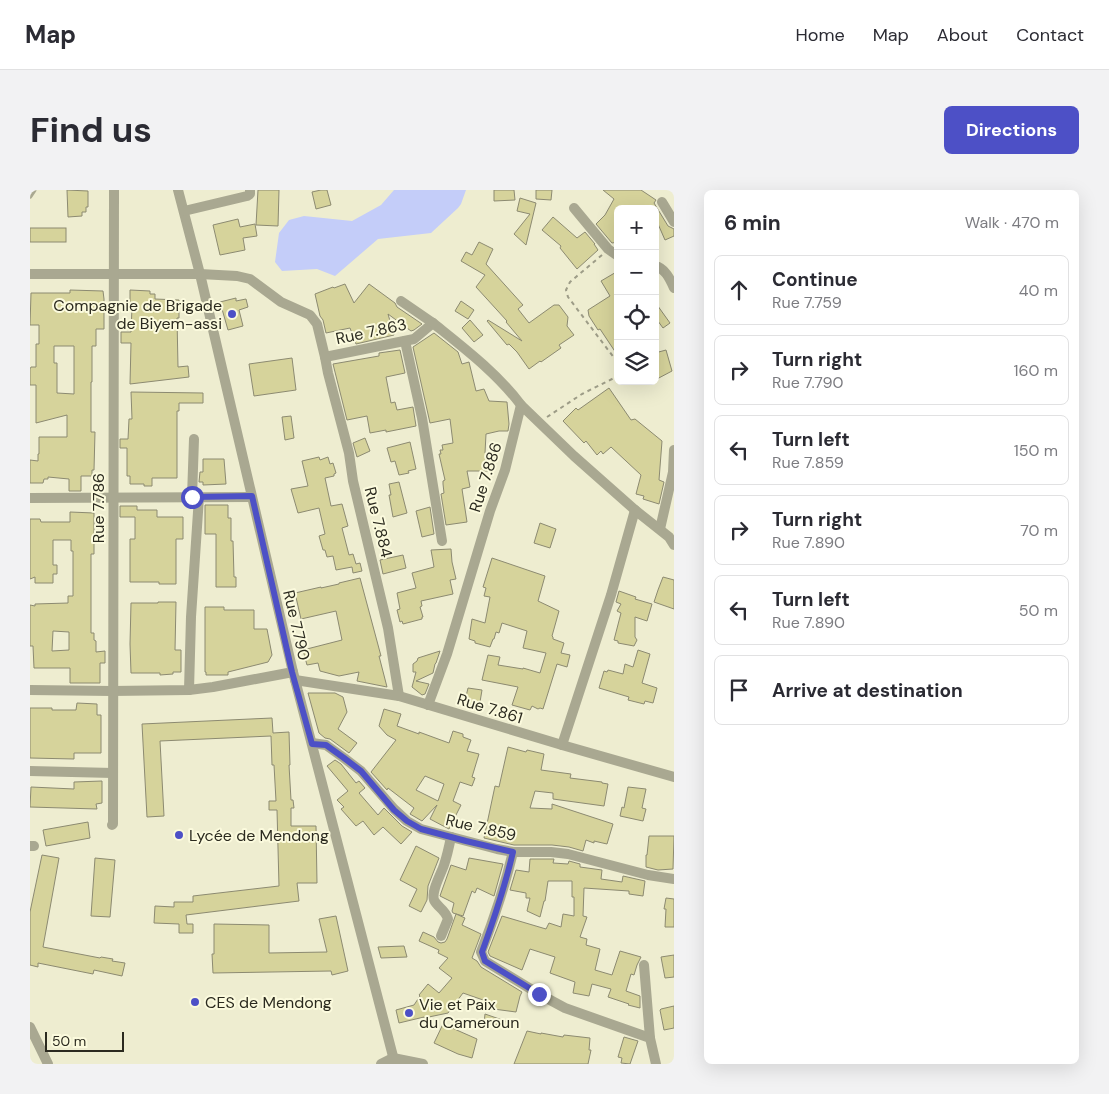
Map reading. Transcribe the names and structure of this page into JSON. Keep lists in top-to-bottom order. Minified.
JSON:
{"streets":{"street":["Rue 7.863","Rue 7.886","Rue 7.786","Rue 7.884","Rue 7.790","Rue 7.861","Rue 7.859"]},"crossings":[["Rue 7.863","Rue 7.786"],["Rue 7.863","Rue 7.884"],["Rue 7.863","Rue 7.790"],["Rue 7.886","Rue 7.861"],["Rue 7.786","Rue 7.861"],["Rue 7.884","Rue 7.861"],["Rue 7.790","Rue 7.861"],["Rue 7.790","Rue 7.859"]],"places":["Compagnie de Brigade de Biyem-assi","Lycée de Mendong","CES de Mendong","Vie et Paix du Cameroun"],"scale_bar":"50 m","page":{"header":"Map","nav":["Home","Map","About","Contact"],"buttons":"Directions","title":"Find us","heading":["6 min","Walk · 470 m"],"map_buttons":["+","−"],"list":[["Continue","Rue 7.759","40 m"],["Turn right","Rue 7.790","160 m"],["Turn left","Rue 7.859","150 m"],["Turn right","Rue 7.890","70 m"],["Turn left","Rue 7.890","50 m"],"Arrive at destination"],"scale":"50 m"}}
